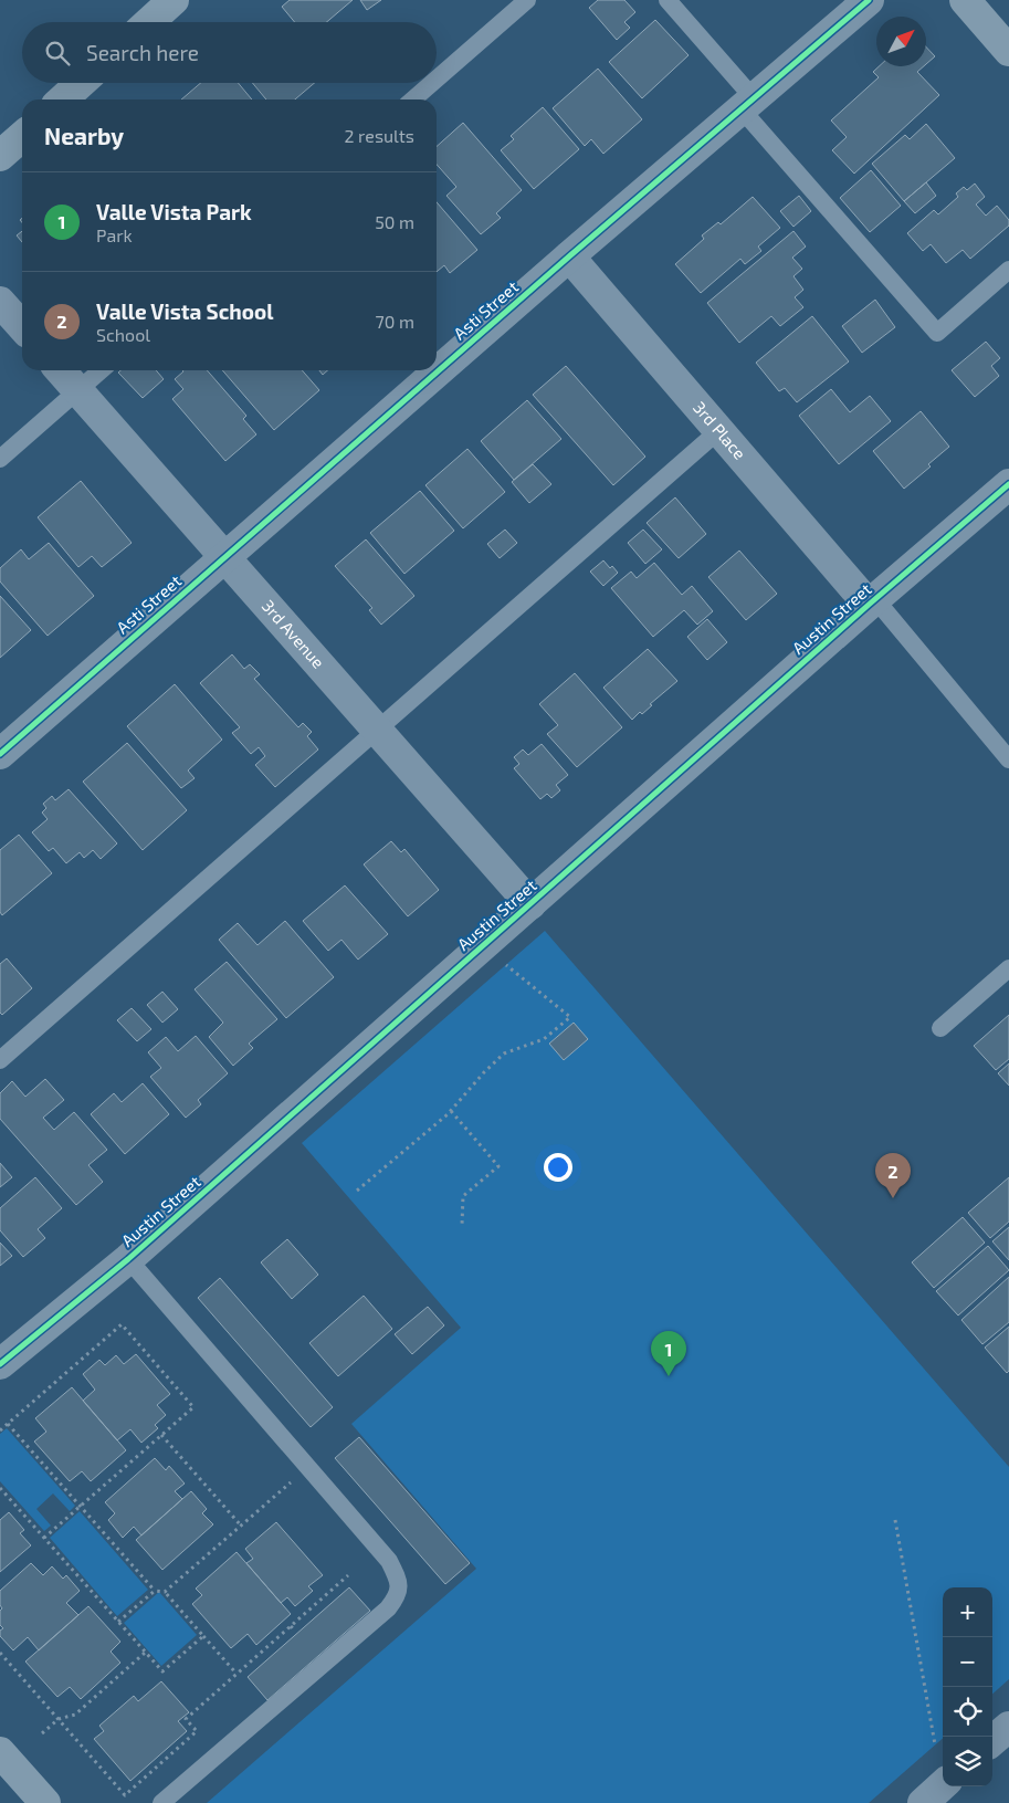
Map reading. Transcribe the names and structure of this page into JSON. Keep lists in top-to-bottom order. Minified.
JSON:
{"streets":{"street":["Asti Street","3rd Place","Austin Street","3rd Avenue"]},"crossings":[["Asti Street","3rd Place"],["Asti Street","3rd Avenue"],["3rd Place","Austin Street"],["Austin Street","3rd Avenue"]],"north":"top right","page":{"search":"Search here","heading":["Nearby","2 results"],"list":[{"mark":"1","name":"Valle Vista Park","note":"Park","value":"50 m"},{"mark":"2","name":"Valle Vista School","note":"School","value":"70 m"}],"pins":["2","1"],"map_buttons":["+","−"]}}
